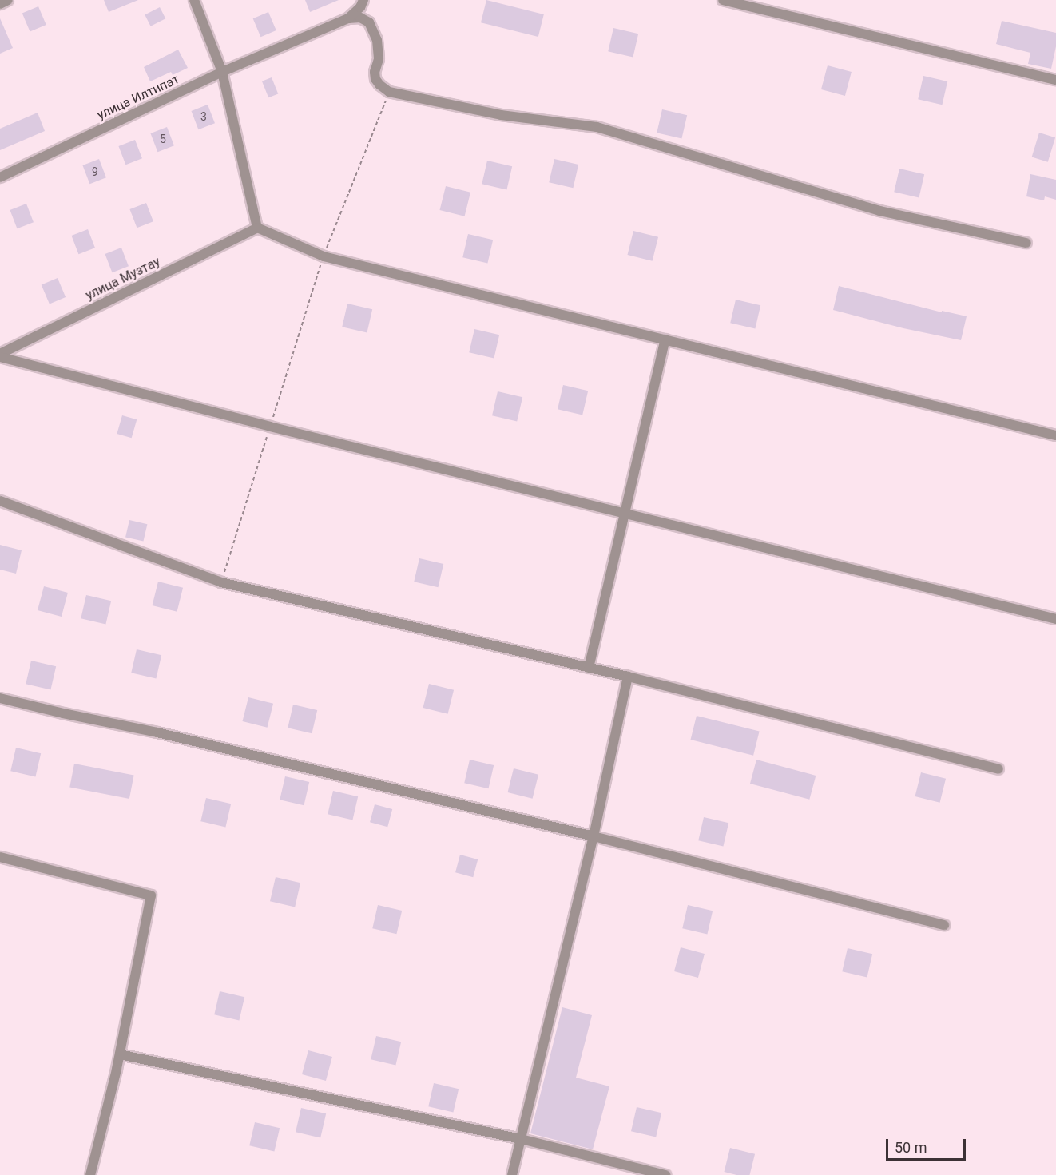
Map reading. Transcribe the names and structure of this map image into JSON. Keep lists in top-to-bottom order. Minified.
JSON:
{"streets":{"street":["улица Илтипат","улица Музтау"]},"house_numbers":["3","5","9"],"scale_bar":"50 m"}
